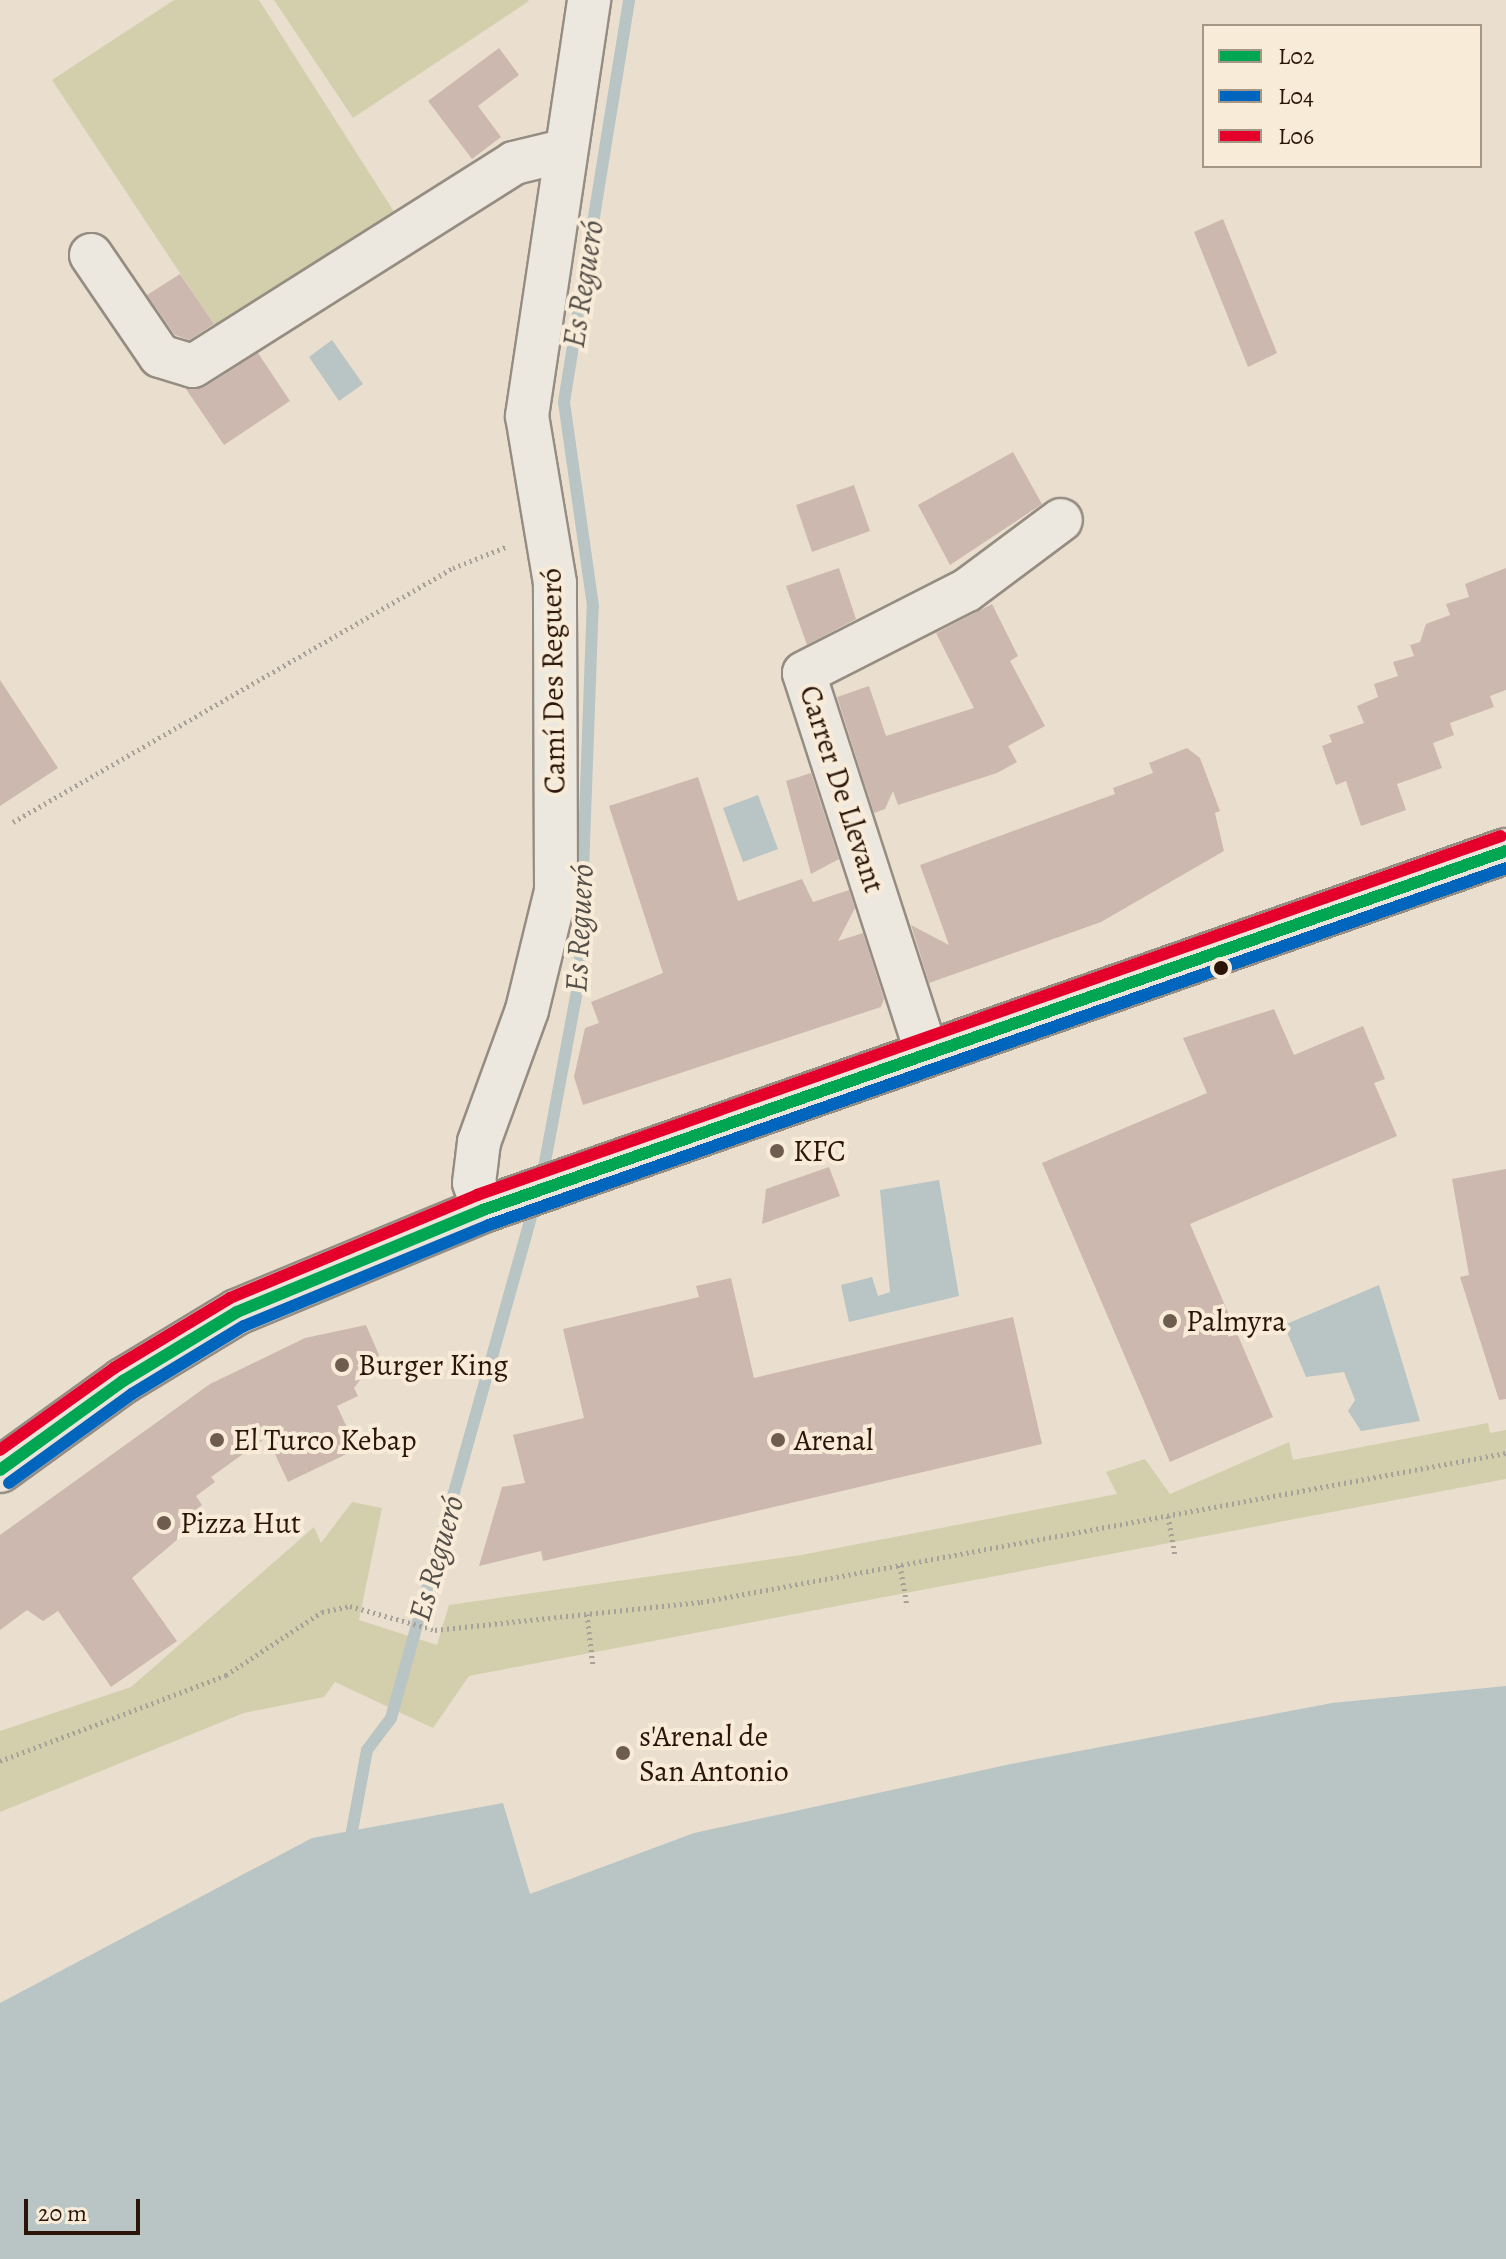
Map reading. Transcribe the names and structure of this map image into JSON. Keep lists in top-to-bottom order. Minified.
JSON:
{"streets":{"street":["Camí Des Regueró","Carrer De Llevant"]},"water":["Es Regueró"],"places":["KFC","Palmyra","Burger King","El Turco Kebap","Arenal","Pizza Hut","s'Arenal de San Antonio"],"lines":["transit line L06","transit line L02","transit line L04"],"legend":["L02","L04","L06"],"scale_bar":"20 m"}
